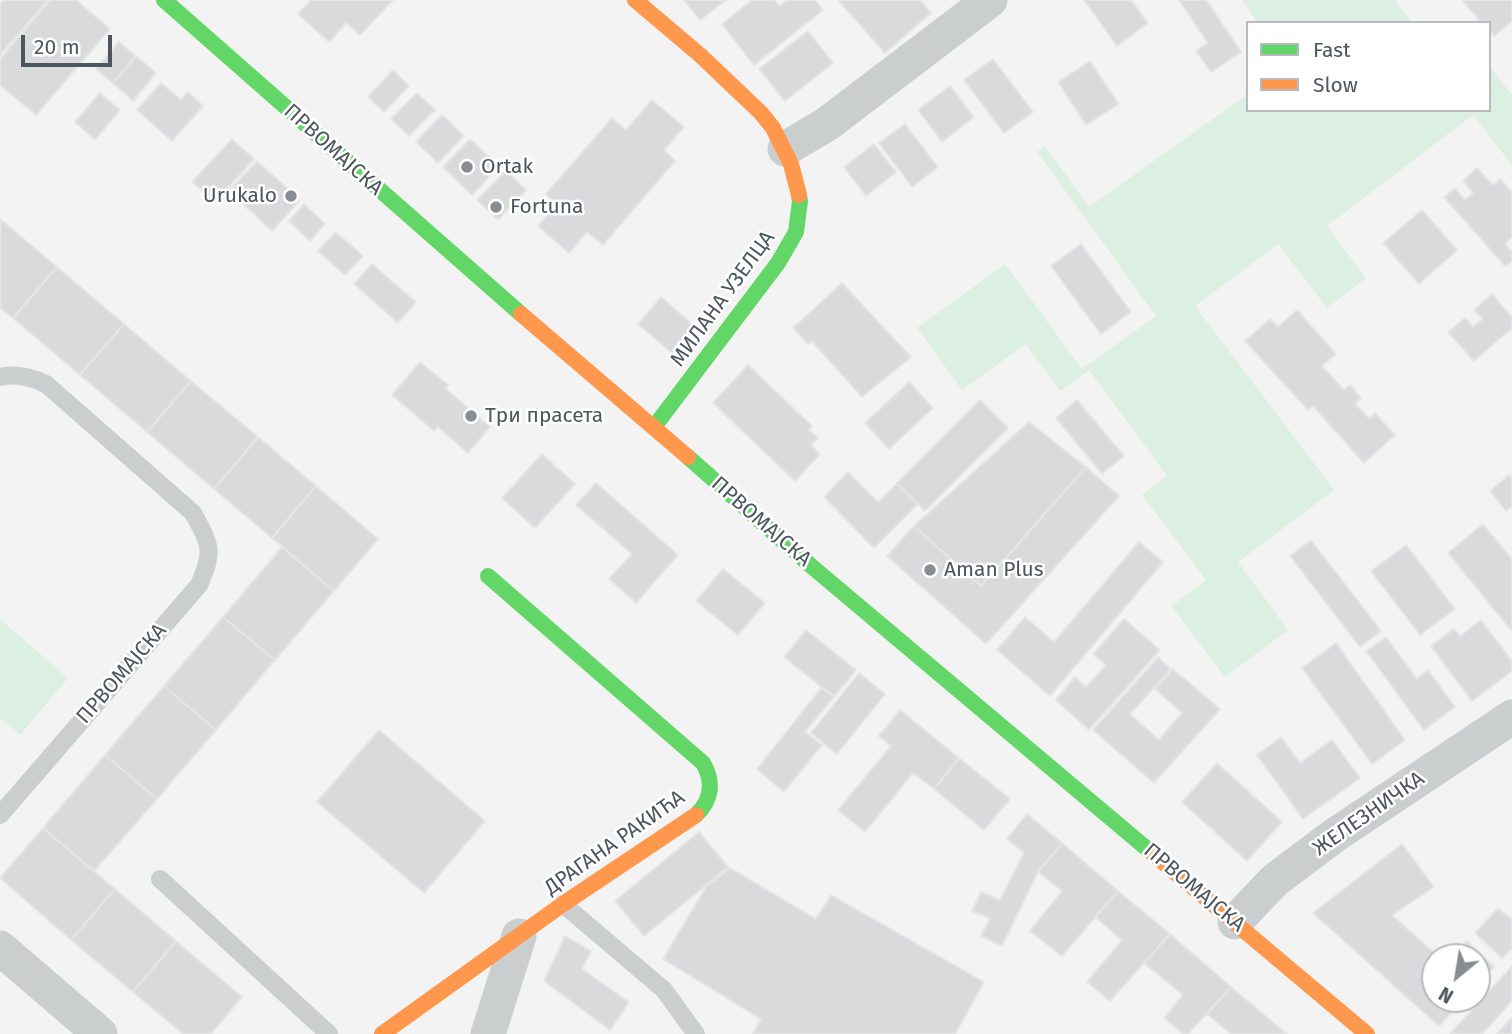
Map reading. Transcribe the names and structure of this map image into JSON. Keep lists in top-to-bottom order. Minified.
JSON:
{"streets":{"main road":["ПРВОМАЈСКА","МИЛАНА УЗЕЛЦА","ДРАГАНА РАКИЋА"],"street":["ЖЕЛЕЗНИЧКА"]},"crossings":[["ПРВОМАЈСКА","МИЛАНА УЗЕЛЦА"],["ПРВОМАЈСКА","ЖЕЛЕЗНИЧКА"]],"places":["Ortak","Urukalo","Fortuna","Три прасета","Aman Plus"],"legend":["Fast","Slow"],"scale_bar":"20 m","north":"bottom left"}
